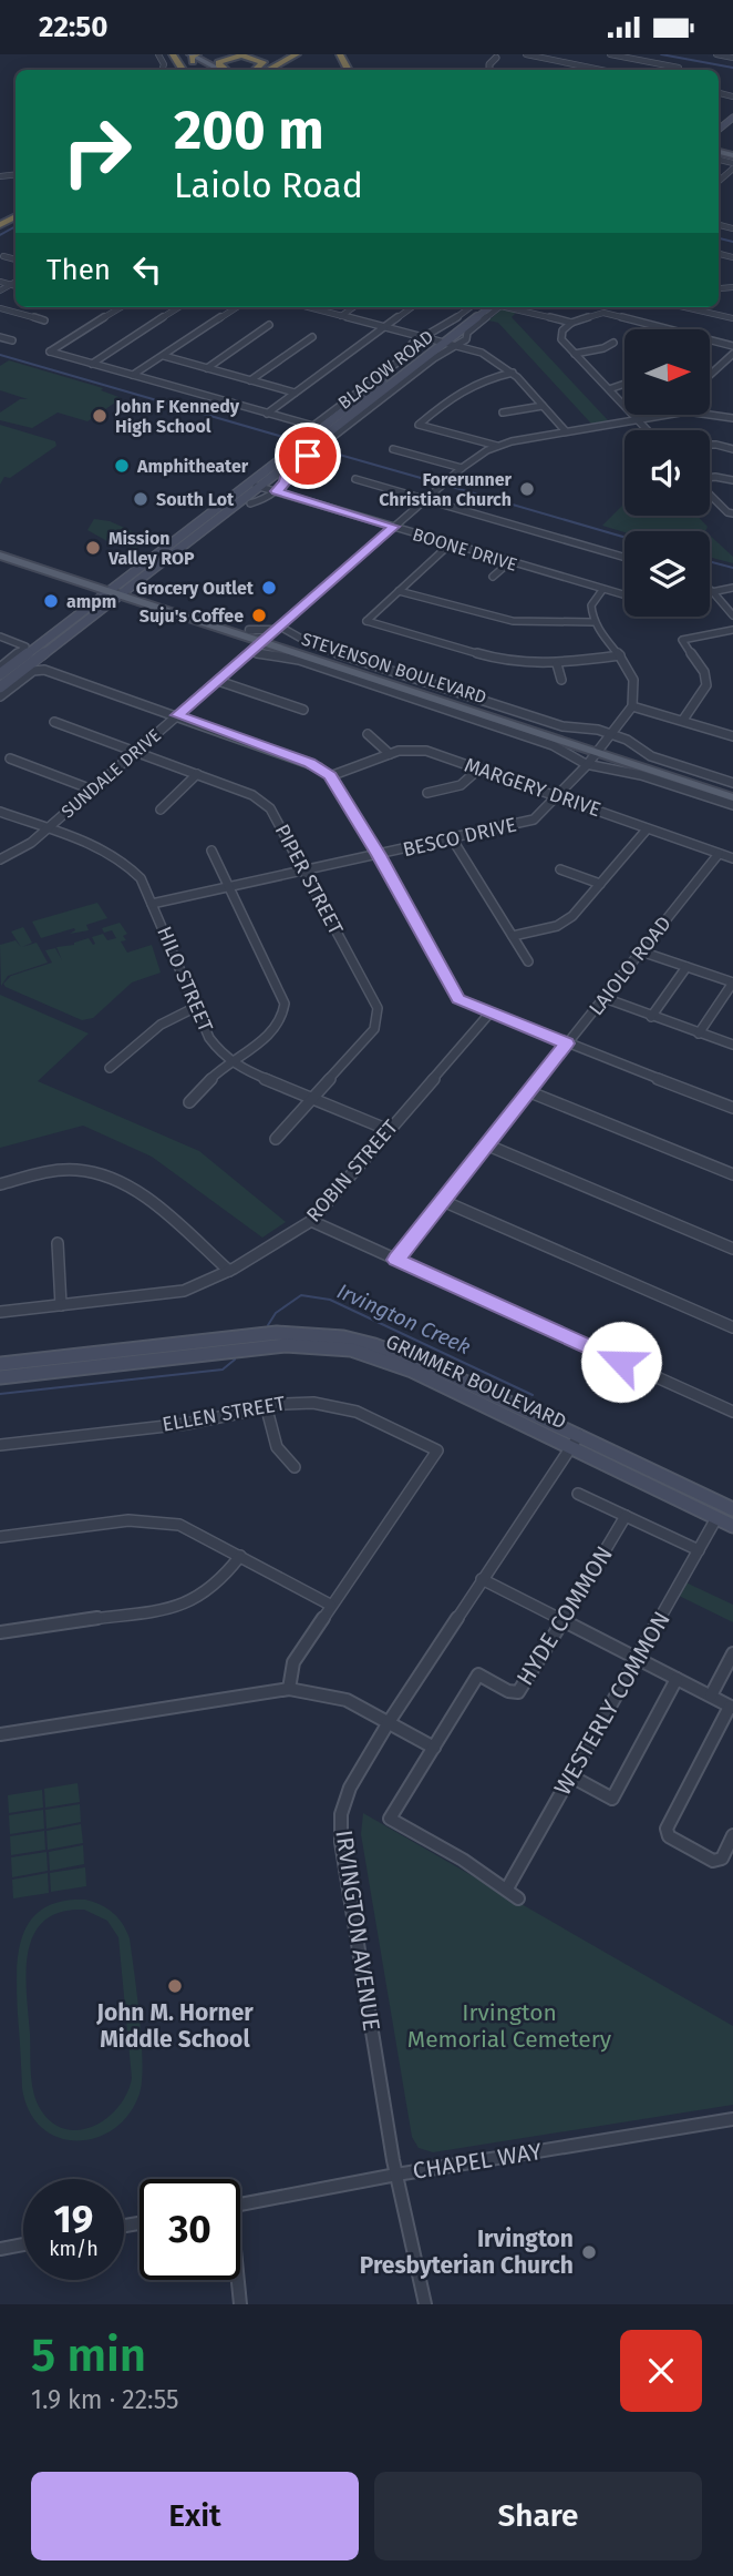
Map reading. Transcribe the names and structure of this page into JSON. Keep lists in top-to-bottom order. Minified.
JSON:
{"streets":{"main road":["BLACOW ROAD","STEVENSON BOULEVARD","GRIMMER BOULEVARD"],"street":["BOONE DRIVE","SUNDALE DRIVE","MARGERY DRIVE","BESCO DRIVE","PIPER STREET","LAIOLO ROAD","HILO STREET","ROBIN STREET","ELLEN STREET","HYDE COMMON","WESTERLY COMMON","IRVINGTON AVENUE","CHAPEL WAY"]},"crossings":[["BLACOW ROAD","BOONE DRIVE"],["BLACOW ROAD","STEVENSON BOULEVARD"],["BOONE DRIVE","SUNDALE DRIVE"],["STEVENSON BOULEVARD","SUNDALE DRIVE"],["STEVENSON BOULEVARD","BESCO DRIVE"],["SUNDALE DRIVE","PIPER STREET"],["SUNDALE DRIVE","HILO STREET"],["MARGERY DRIVE","BESCO DRIVE"],["MARGERY DRIVE","LAIOLO ROAD"],["BESCO DRIVE","PIPER STREET"],["BESCO DRIVE","HILO STREET"],["PIPER STREET","HILO STREET"],["HILO STREET","ROBIN STREET"],["GRIMMER BOULEVARD","WESTERLY COMMON"],["GRIMMER BOULEVARD","IRVINGTON AVENUE"],["HYDE COMMON","WESTERLY COMMON"],["IRVINGTON AVENUE","CHAPEL WAY"]],"water":["Irvington Creek"],"parks":["Irvington Memorial Cemetery"],"places":["John F Kennedy High School","Amphitheater","Forerunner Christian Church","South Lot","Mission Valley ROP","Grocery Outlet","ampm","Suju's Coffee","John M. Horner Middle School","Irvington Presbyterian Church"],"north":"right","page":{"status":"22:50","turn":["200 m","Laiolo Road"],"then":"Then","speed":"19 km/h","limit":"30","heading":["5 min","1.9 km · 22:55"],"buttons":["Exit","Share"]}}
